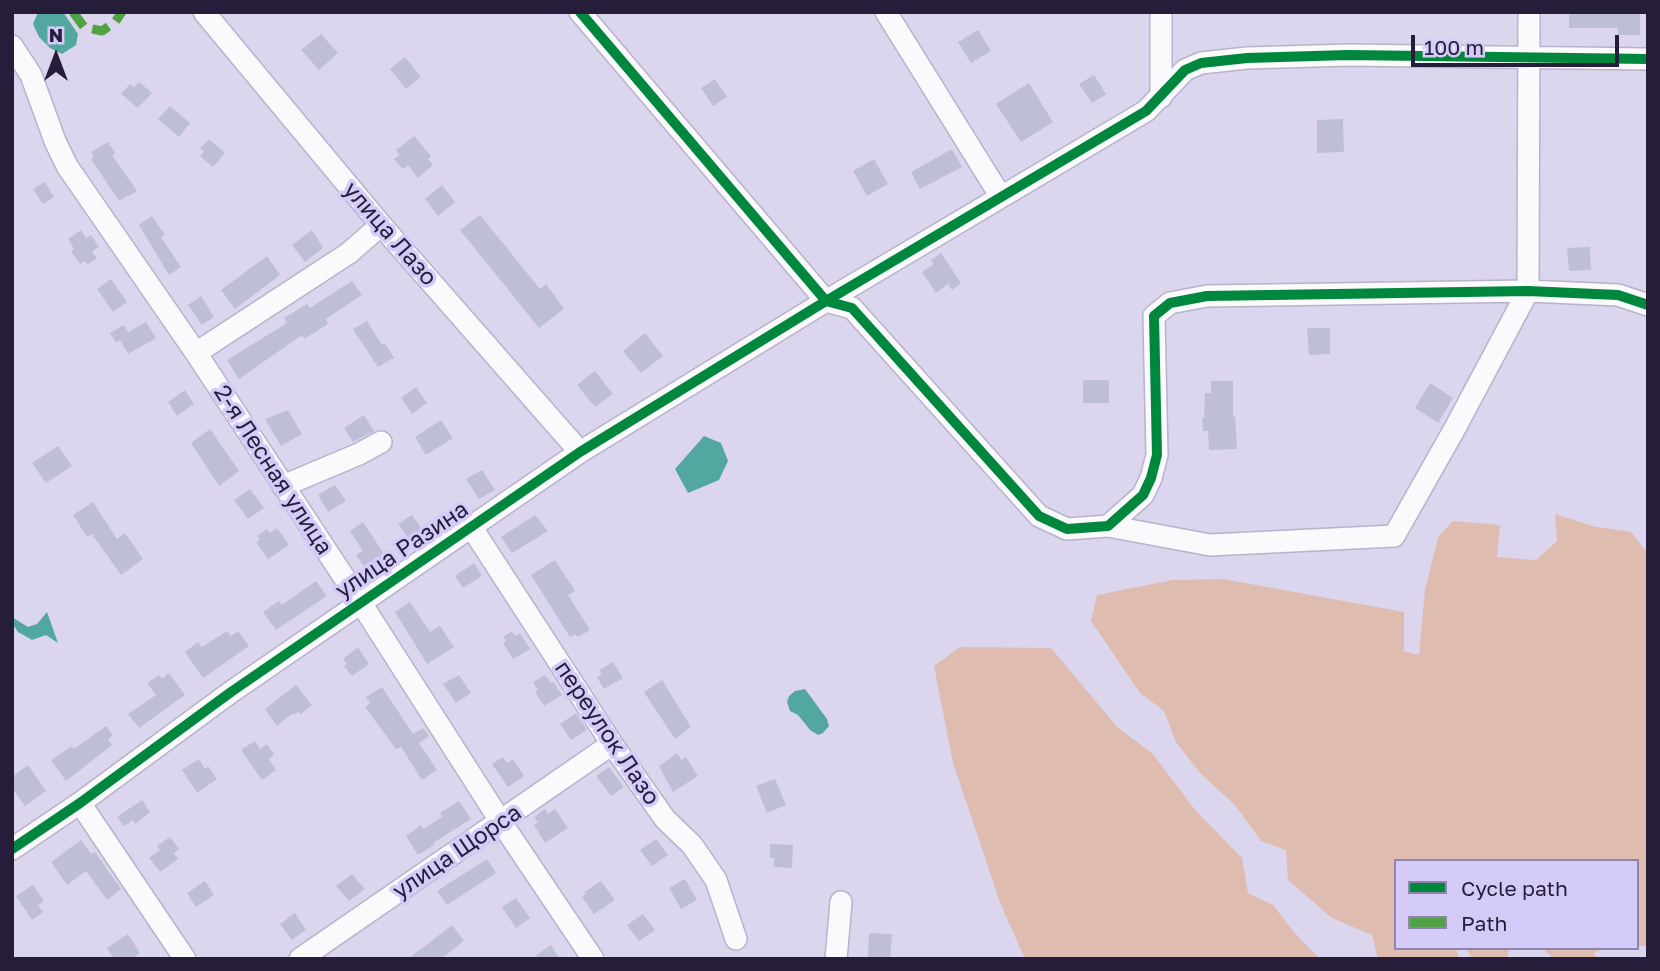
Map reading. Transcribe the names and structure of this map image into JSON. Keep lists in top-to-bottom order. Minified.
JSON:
{"streets":{"street":["улица Лазо","2-я Лесная улица","улица Разина","переулок Лазо","улица Щорса"]},"crossings":[["улица Лазо","улица Разина"],["2-я Лесная улица","улица Разина"],["2-я Лесная улица","улица Щорса"],["улица Разина","переулок Лазо"],["переулок Лазо","улица Щорса"]],"legend":["Cycle path","Path"],"scale_bar":"100 m","north":"top"}
